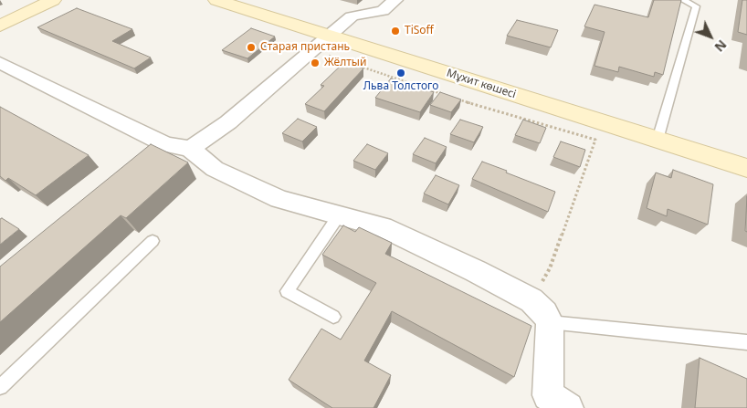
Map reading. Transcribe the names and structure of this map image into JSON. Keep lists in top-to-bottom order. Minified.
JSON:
{"streets":{"street":["Мұхит көшесі"]},"places":["TiSoff","Старая пристань","Жёлтый","Льва Толстого"],"north":"bottom right"}
